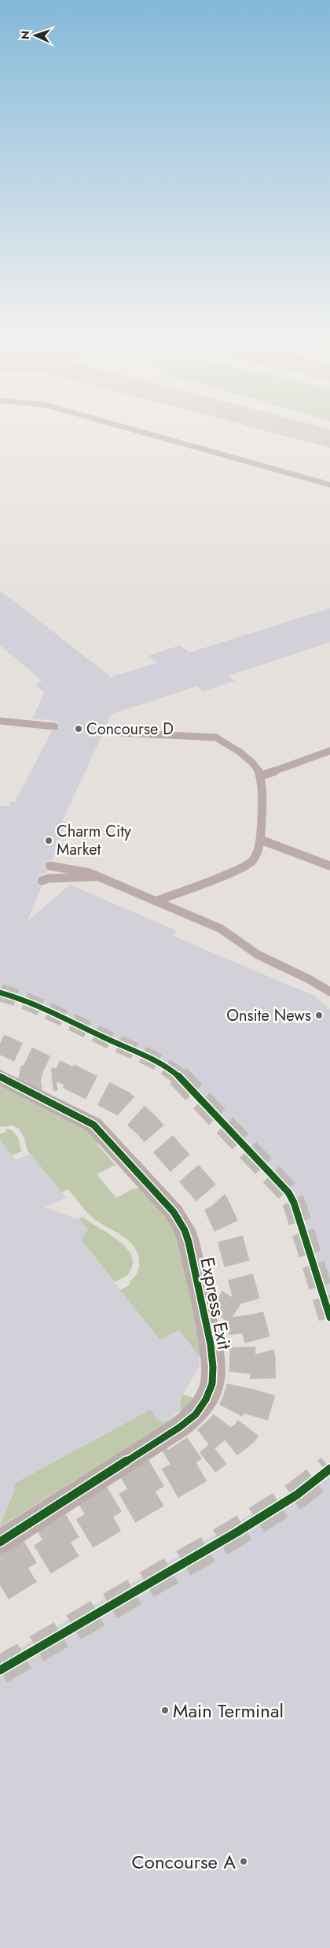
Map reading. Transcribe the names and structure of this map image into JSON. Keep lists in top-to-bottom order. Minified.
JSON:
{"streets":{"street":["Express Exit"]},"places":["Concourse D","Charm City Market","Onsite News","Main Terminal","Concourse A"],"north":"left"}
